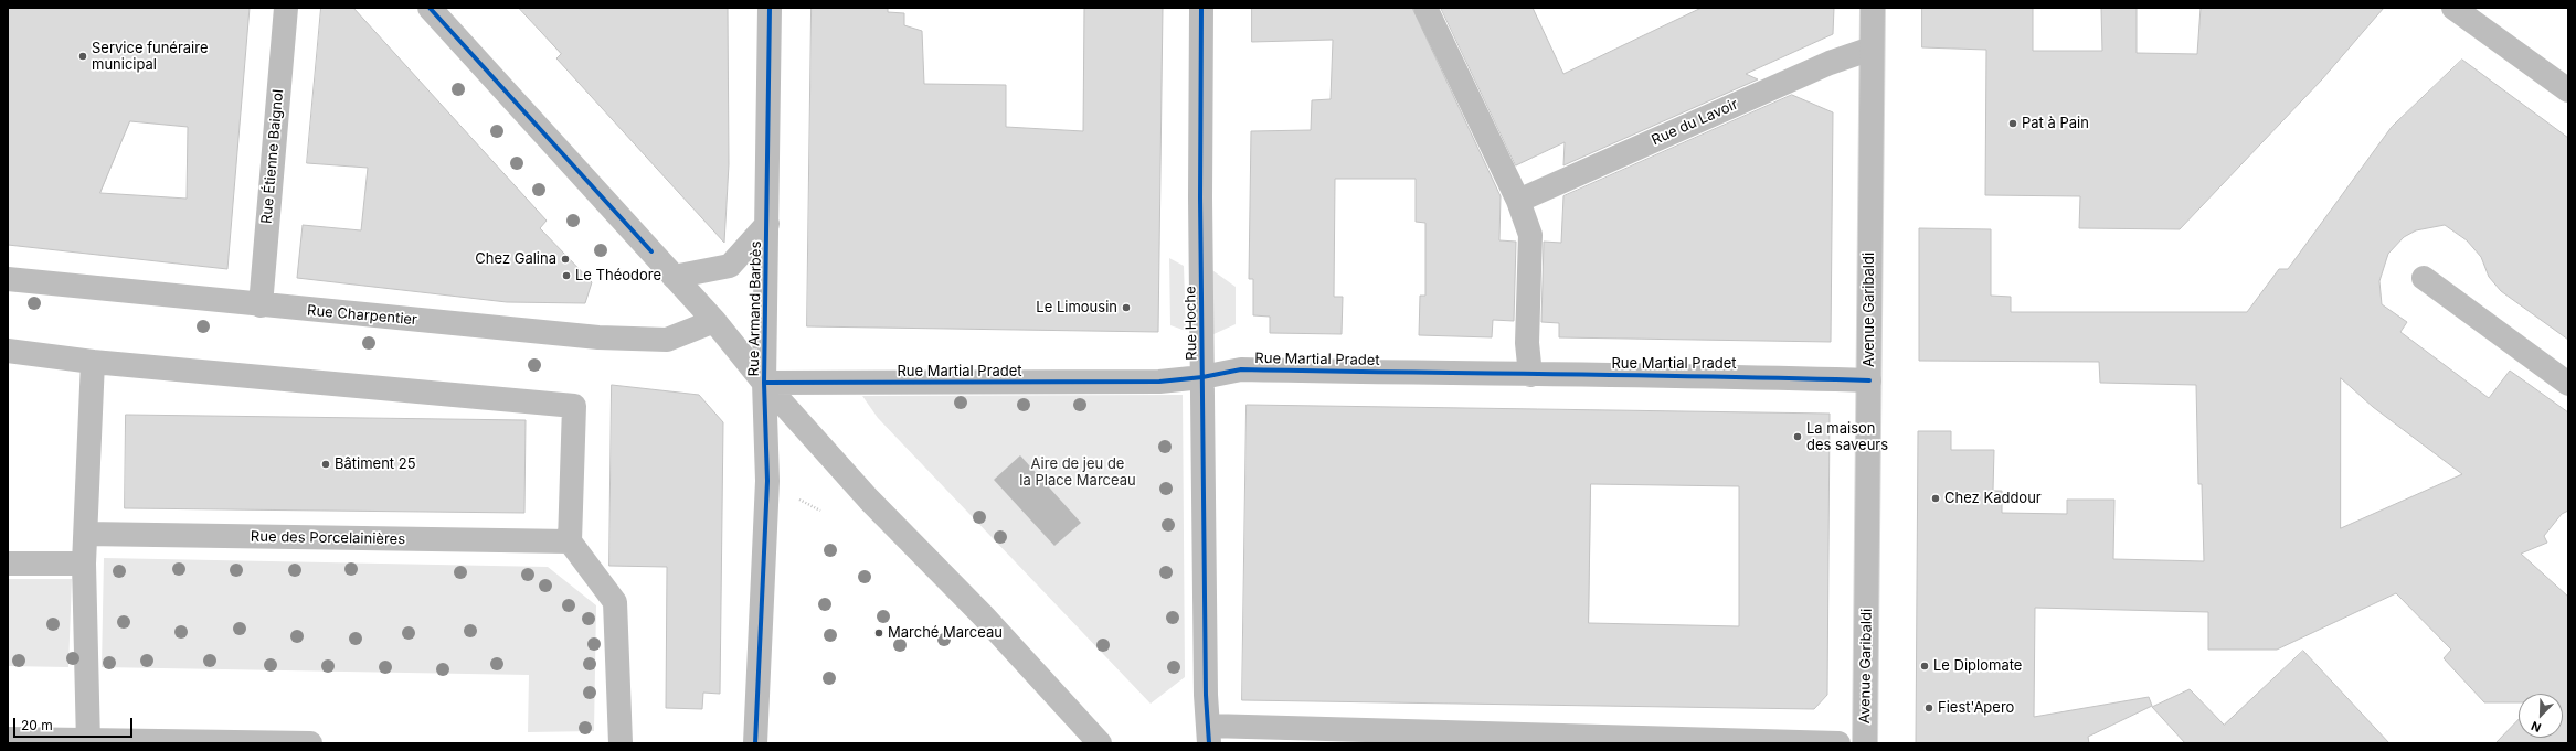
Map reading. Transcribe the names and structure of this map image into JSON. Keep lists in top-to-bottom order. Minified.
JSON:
{"streets":{"street":["Rue du Lavoir","Rue Étienne Baignol","Rue Armand Barbès","Avenue Garibaldi","Rue Charpentier","Rue Hoche","Rue Martial Pradet","Rue des Porcelainières"]},"crossings":[["Rue du Lavoir","Avenue Garibaldi"],["Rue Étienne Baignol","Rue Charpentier"],["Rue Armand Barbès","Rue Martial Pradet"],["Avenue Garibaldi","Rue Martial Pradet"],["Rue Hoche","Rue Martial Pradet"]],"parks":["Aire de jeu de la Place Marceau"],"places":["Service funéraire municipal","Pat à Pain","Chez Galina","Le Théodore","Le Limousin","La maison des saveurs","Bâtiment 25","Chez Kaddour","Marché Marceau","Le Diplomate","Fiest'Apero"],"scale_bar":"20 m","north":"bottom left"}
